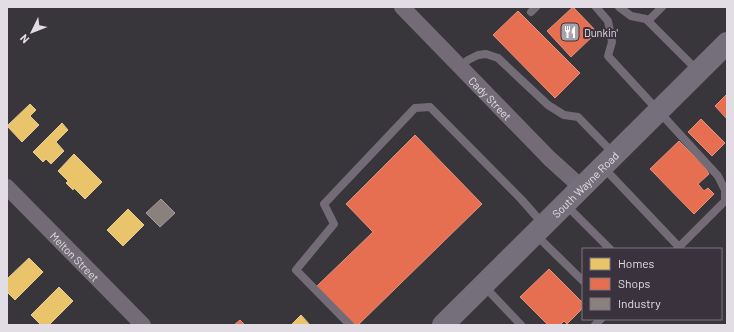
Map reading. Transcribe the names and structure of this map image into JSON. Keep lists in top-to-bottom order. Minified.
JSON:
{"streets":{"main road":["South Wayne Road"],"street":["Cady Street","Melton Street"]},"crossings":[["Cady Street","South Wayne Road"]],"places":{"restaurant":["Dunkin'"]},"legend":["Homes","Shops","Industry"],"north":"bottom left"}
